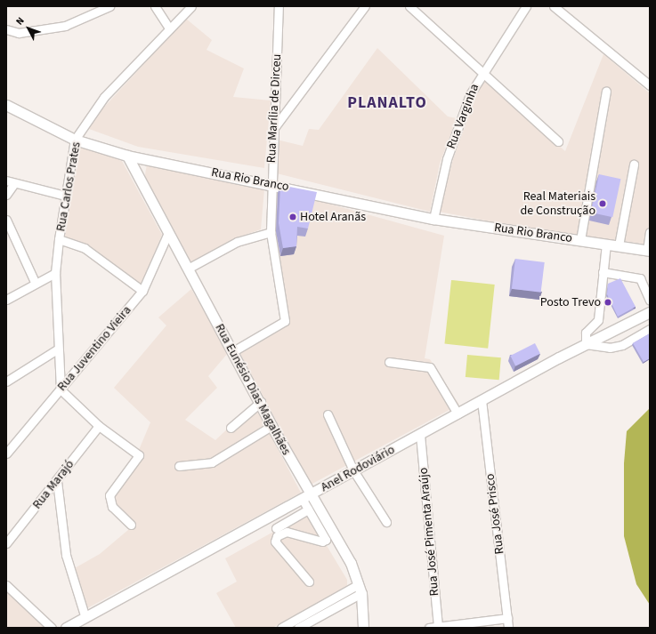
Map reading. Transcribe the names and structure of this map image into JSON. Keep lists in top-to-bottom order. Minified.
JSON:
{"streets":{"main road":["Rua Rio Branco","Rua Eunésio Dias Magalhães","Anel Rodoviário"],"street":["Rua Marília de Dirceu","Rua Varginha","Rua Carlos Prates","Rua Juventino Vieira","Rua Marajó","Rua José Prisco","Rua José Pimenta Araújo"]},"crossings":[["Rua Marília de Dirceu","Rua Rio Branco"],["Rua Marília de Dirceu","Rua Eunésio Dias Magalhães"],["Rua Varginha","Rua Rio Branco"],["Rua Rio Branco","Rua Carlos Prates"],["Rua Rio Branco","Rua Eunésio Dias Magalhães"],["Rua Carlos Prates","Rua Juventino Vieira"],["Rua Juventino Vieira","Rua Eunésio Dias Magalhães"],["Rua Eunésio Dias Magalhães","Anel Rodoviário"],["Anel Rodoviário","Rua José Prisco"],["Anel Rodoviário","Rua José Pimenta Araújo"]],"districts":["PLANALTO"],"places":["Real Materiais de Construção","Hotel Aranãs","Posto Trevo"],"north":"top left"}
